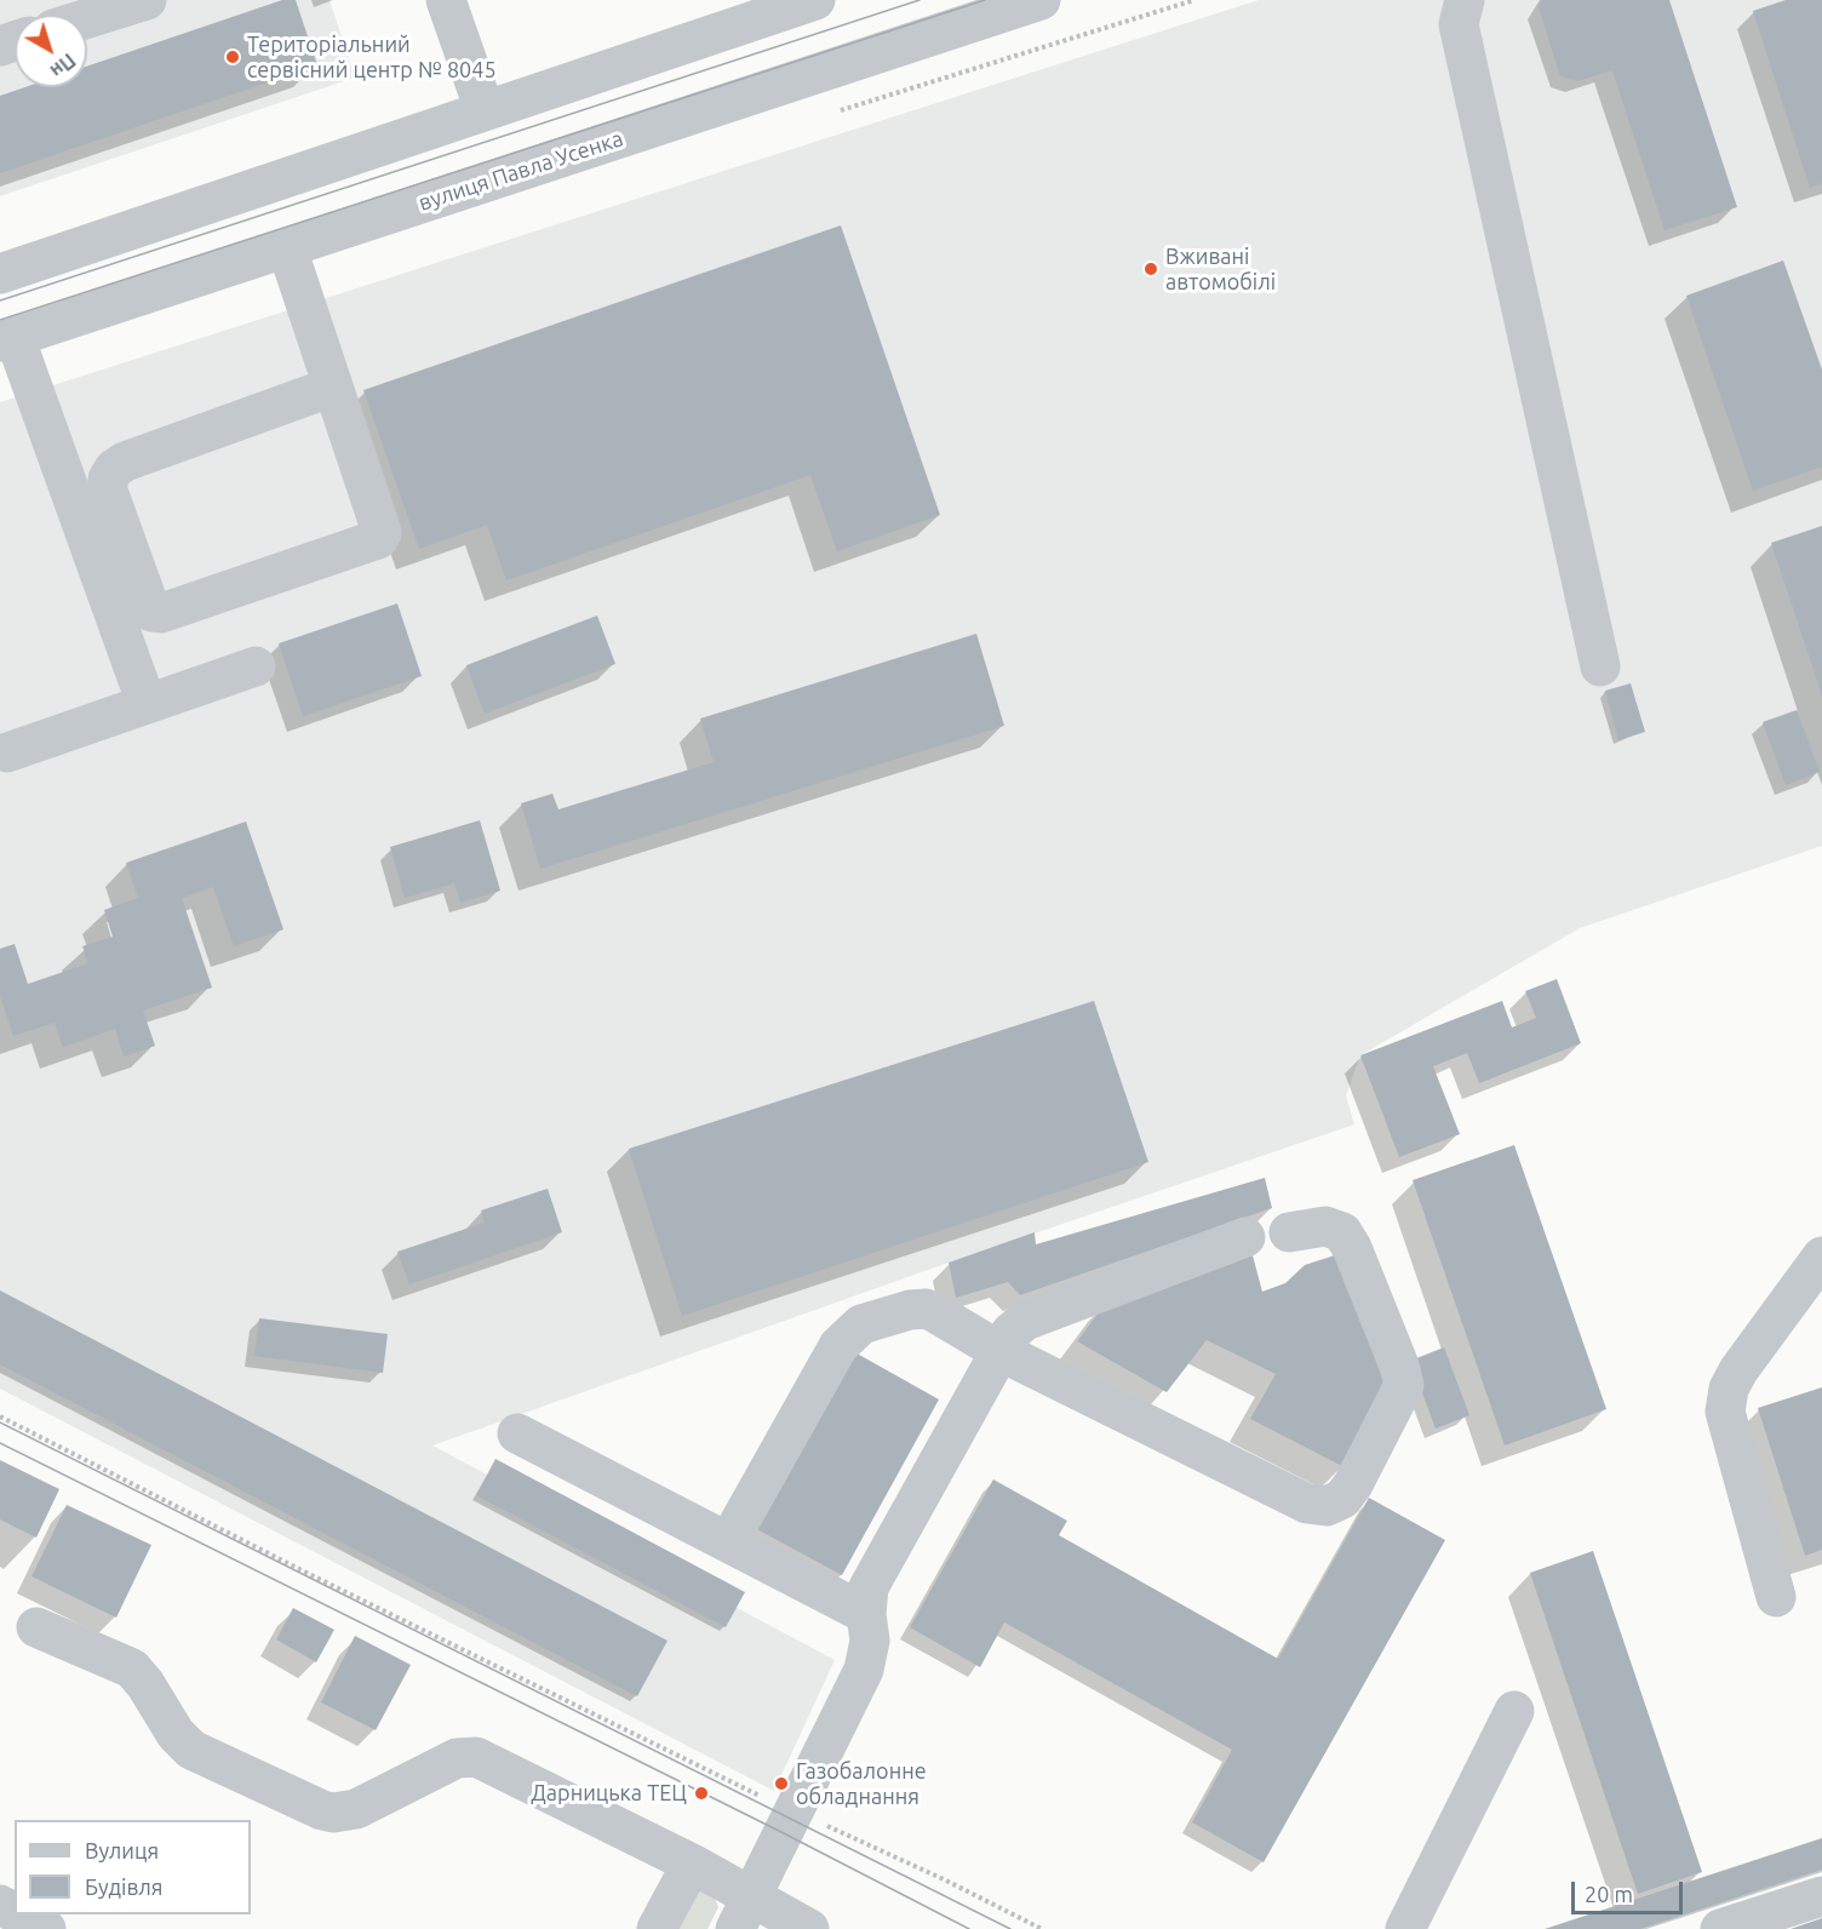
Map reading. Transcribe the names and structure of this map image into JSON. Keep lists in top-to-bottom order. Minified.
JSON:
{"streets":{"street":["вулиця Павла Усенка"]},"places":["Територіальний сервісний центр № 8045","Вживані автомобілі","Газобалонне обладнання","Дарницька ТЕЦ"],"legend":["Вулиця","Будівля"],"scale_bar":"20 m","north":"bottom right"}
